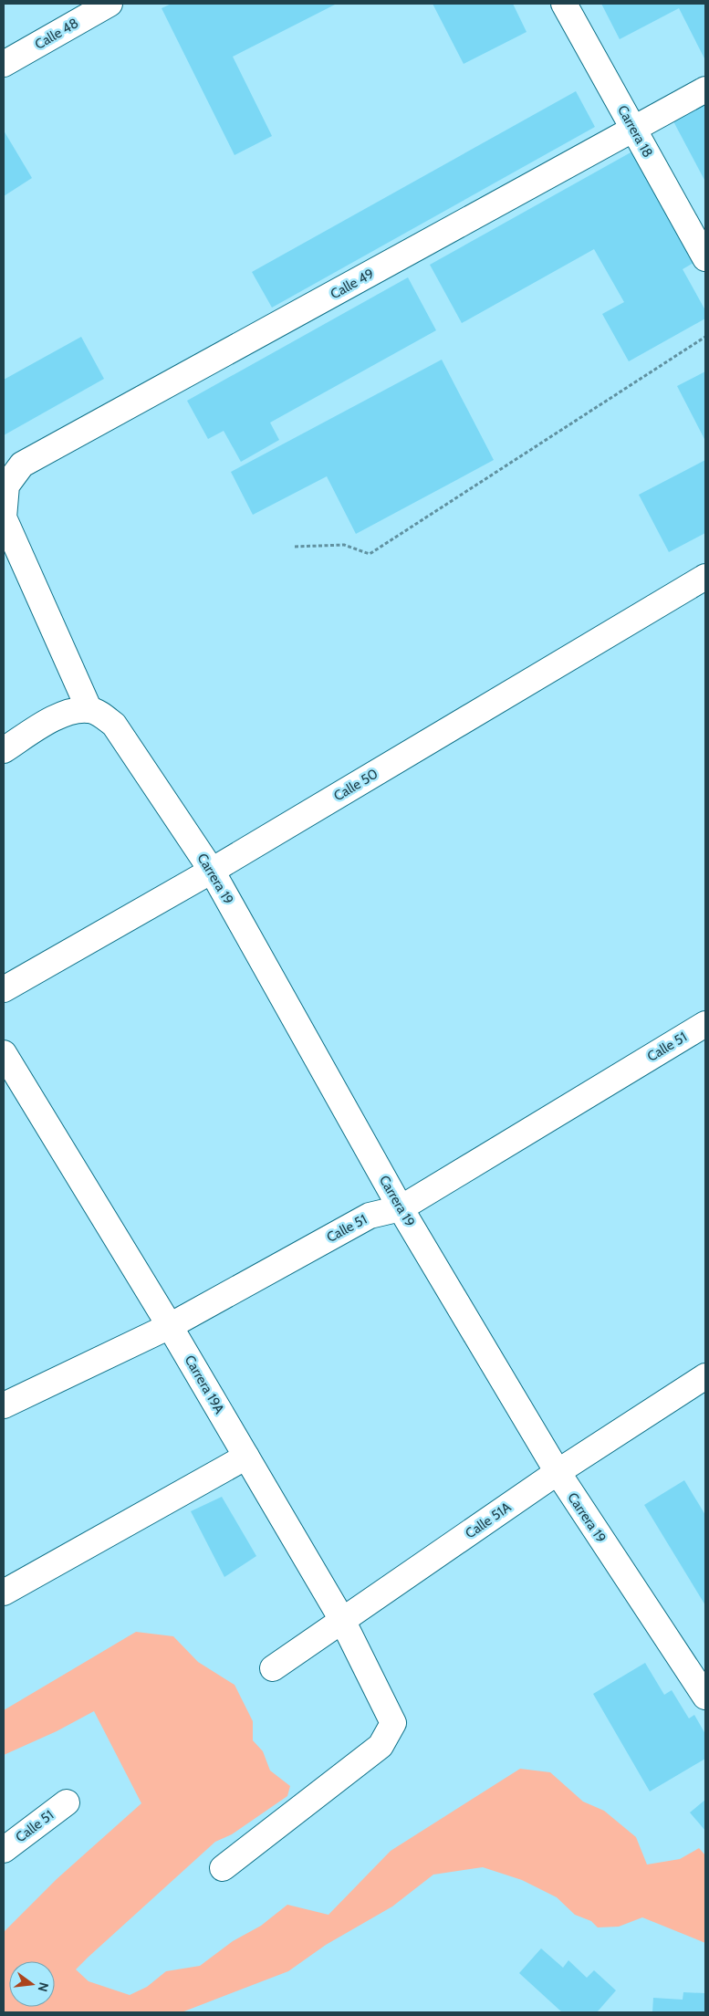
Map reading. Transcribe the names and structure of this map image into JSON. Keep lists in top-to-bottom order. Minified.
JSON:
{"streets":{"street":["Calle 48","Carrera 18","Calle 49","Calle 50","Carrera 19","Calle 51","Carrera 19A","Calle 51A"]},"crossings":[["Carrera 18","Calle 49"],["Calle 49","Carrera 19"],["Calle 50","Carrera 19"],["Carrera 19","Calle 51"],["Carrera 19","Calle 51A"],["Calle 51","Carrera 19A"],["Carrera 19A","Calle 51A"]],"north":"right"}
